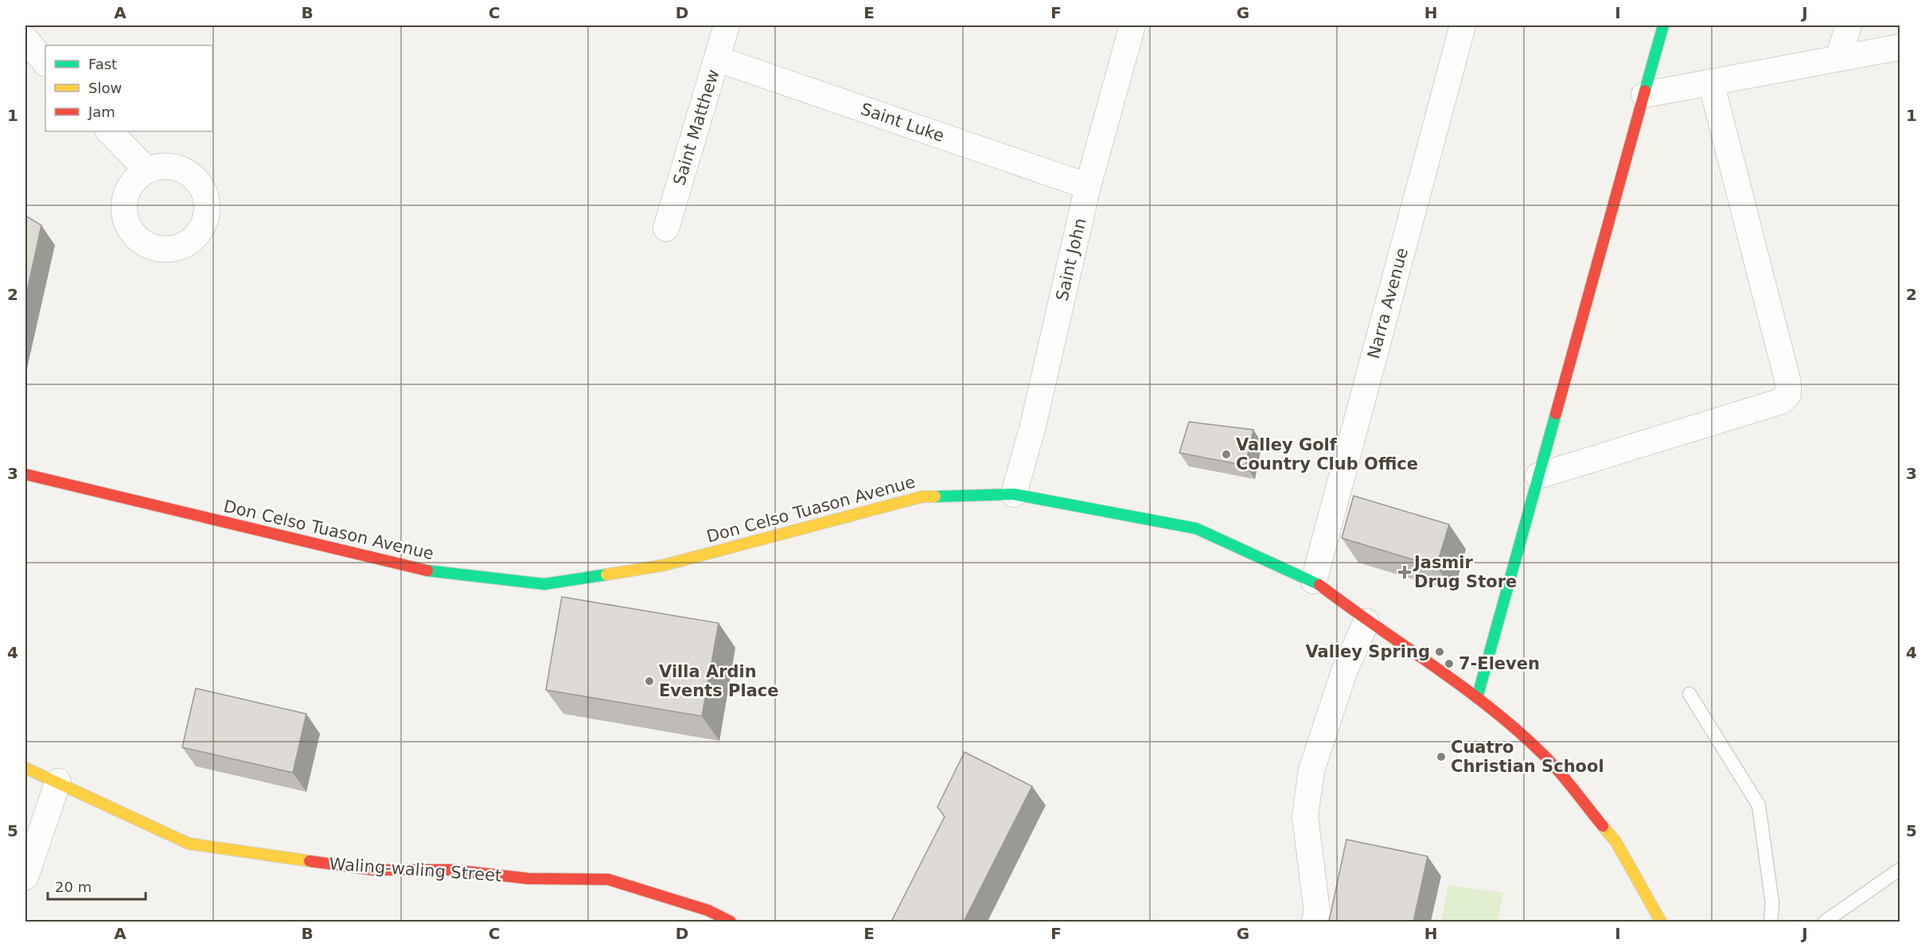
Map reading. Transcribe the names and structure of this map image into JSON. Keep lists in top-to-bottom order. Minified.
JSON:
{"streets":{"street":["Saint Luke","Saint Matthew","Saint John","Narra Avenue","Don Celso Tuason Avenue","Waling-waling Street"]},"crossings":[["Saint Luke","Saint Matthew"],["Saint Luke","Saint John"],["Saint John","Don Celso Tuason Avenue"],["Narra Avenue","Don Celso Tuason Avenue"]],"places":{"other":["Valley Golf Country Club Office","Valley Spring","7-Eleven","Villa Ardin Events Place","Cuatro Christian School"],"health":["Jasmir Drug Store"]},"legend":["Fast","Slow","Jam"],"scale_bar":"20 m","grid":{"columns":["A","B","C","D","E","F","G","H","I","J"],"rows":["1","2","3","4","5"]}}
